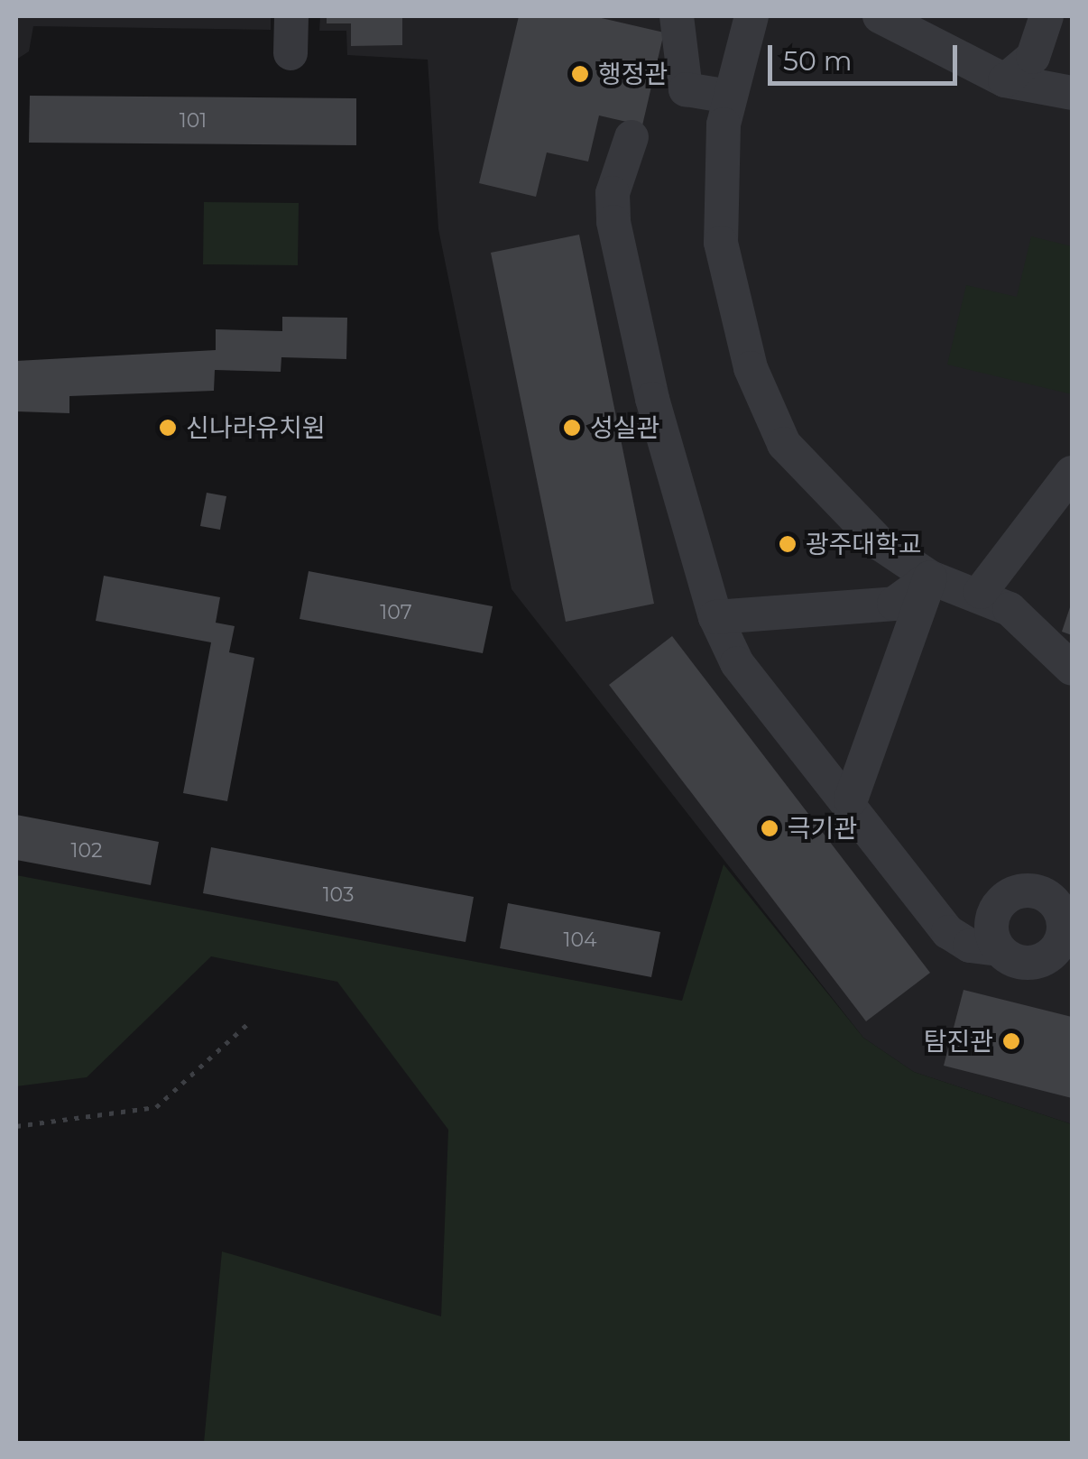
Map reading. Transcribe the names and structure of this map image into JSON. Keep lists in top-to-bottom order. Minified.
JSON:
{"places":["행정관","신나라유치원","성실관","광주대학교","극기관","탐진관"],"house_numbers":["101","107","102","103","104"],"scale_bar":"50 m"}
